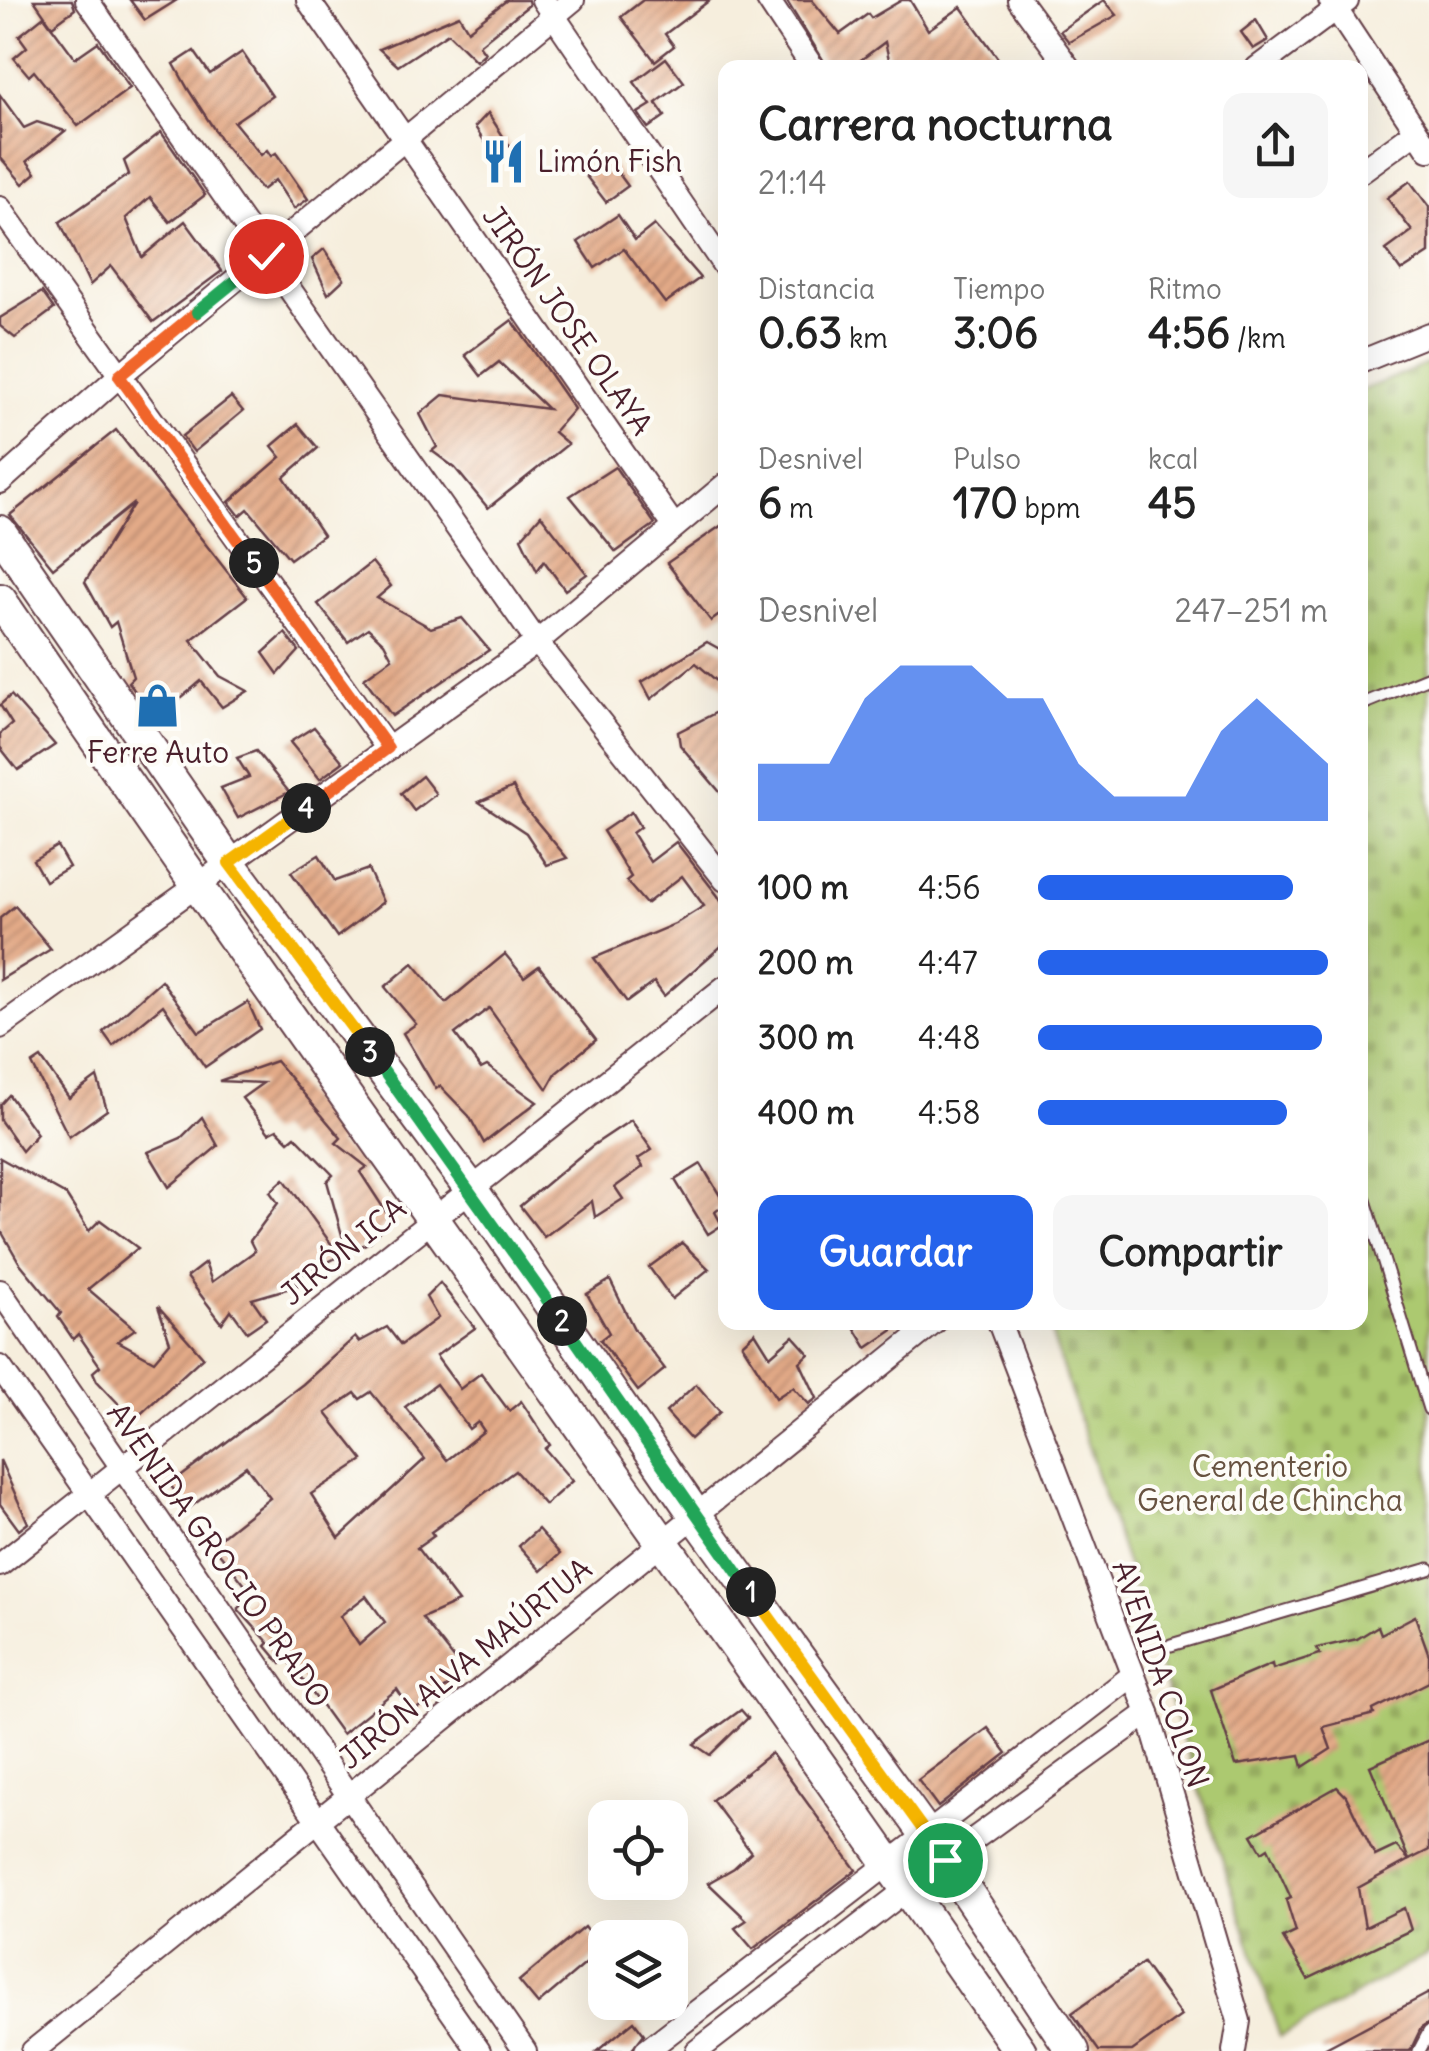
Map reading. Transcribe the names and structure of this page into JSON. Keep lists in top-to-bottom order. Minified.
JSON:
{"streets":{"street":["JIRÓN JOSE OLAYA","JIRÓN ICA","AVENIDA GROCIO PRADO","JIRÓN ALVA MAÚRTUA","AVENIDA COLON"]},"crossings":[["JIRÓN ICA","AVENIDA GROCIO PRADO"],["AVENIDA GROCIO PRADO","JIRÓN ALVA MAÚRTUA"]],"parks":["Cementerio General de Chincha"],"places":{"restaurant":["Limón Fish"],"shop":["Ferre Auto"]},"page":{"heading":["Carrera nocturna","21:14"],"stats":[["Distancia","0.63 km"],["Tiempo","3:06"],["Ritmo","4:56 /km"],["Desnivel","6 m"],["Pulso","170 bpm"],["kcal","45"]],"pins":["5","4","3","2","1"],"chart":["Desnivel","247–251 m"],"list":[{"name":"100 m","note":"4:56"},{"name":"200 m","note":"4:47"},{"name":"300 m","note":"4:48"},{"name":"400 m","note":"4:58"}],"buttons":["Guardar","Compartir"]}}
